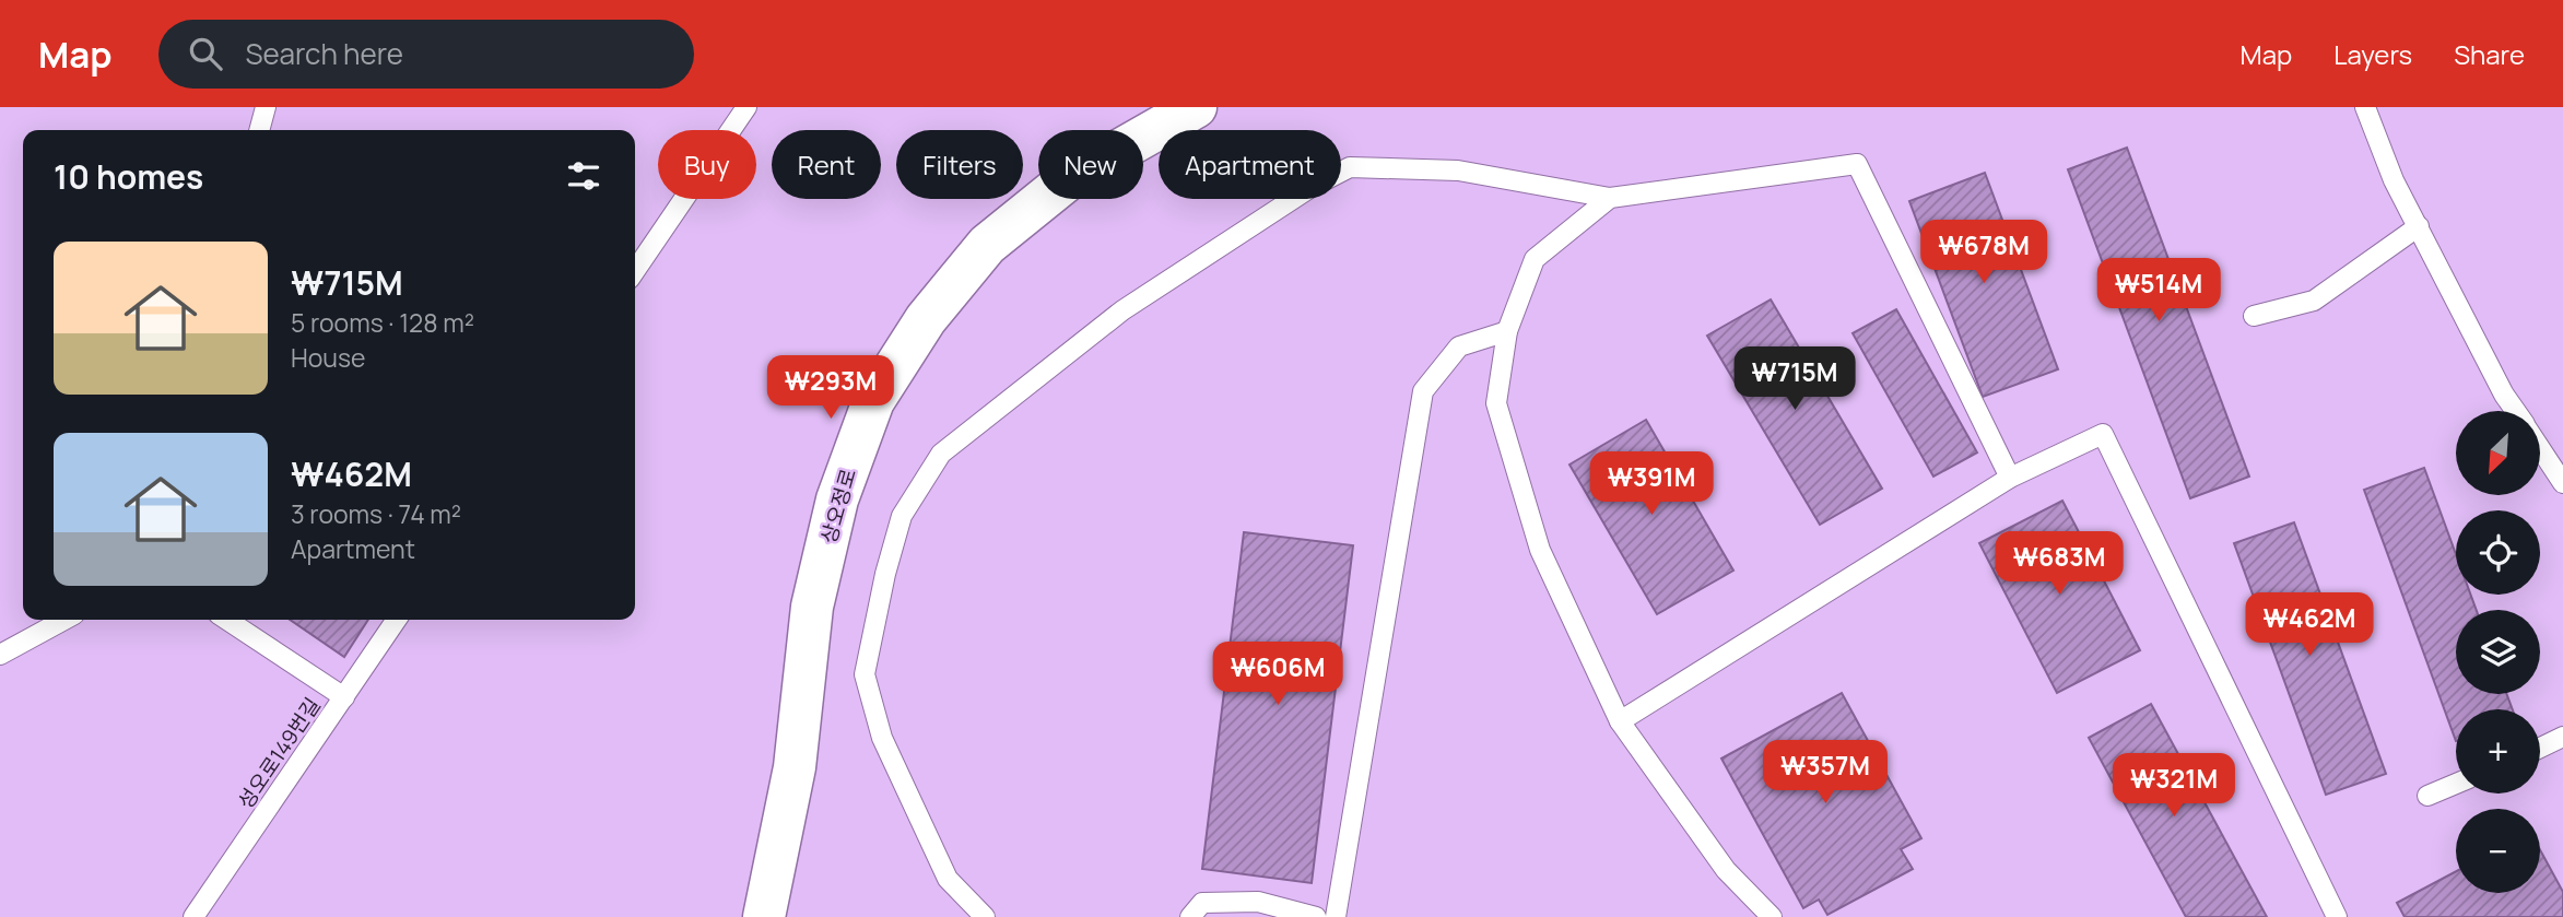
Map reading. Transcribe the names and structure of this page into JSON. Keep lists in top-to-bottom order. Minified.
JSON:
{"streets":{"street":["상오정로"],"lane":["성오로149번길"]},"north":"bottom left","page":{"header":"Map","search":"Search here","nav":["Map","Layers","Share"],"chip":["Buy","Rent","Filters","New","Apartment"],"heading":"10 homes","price":["₩678M","₩514M","₩715M","₩293M","₩391M","₩683M","₩462M","₩606M","₩357M","₩321M"],"list":[{"name":"₩715M","note":"5 rooms · 128 m² · House"},{"name":"₩462M","note":"3 rooms · 74 m² · Apartment"}],"map_buttons":["+","−"]}}
